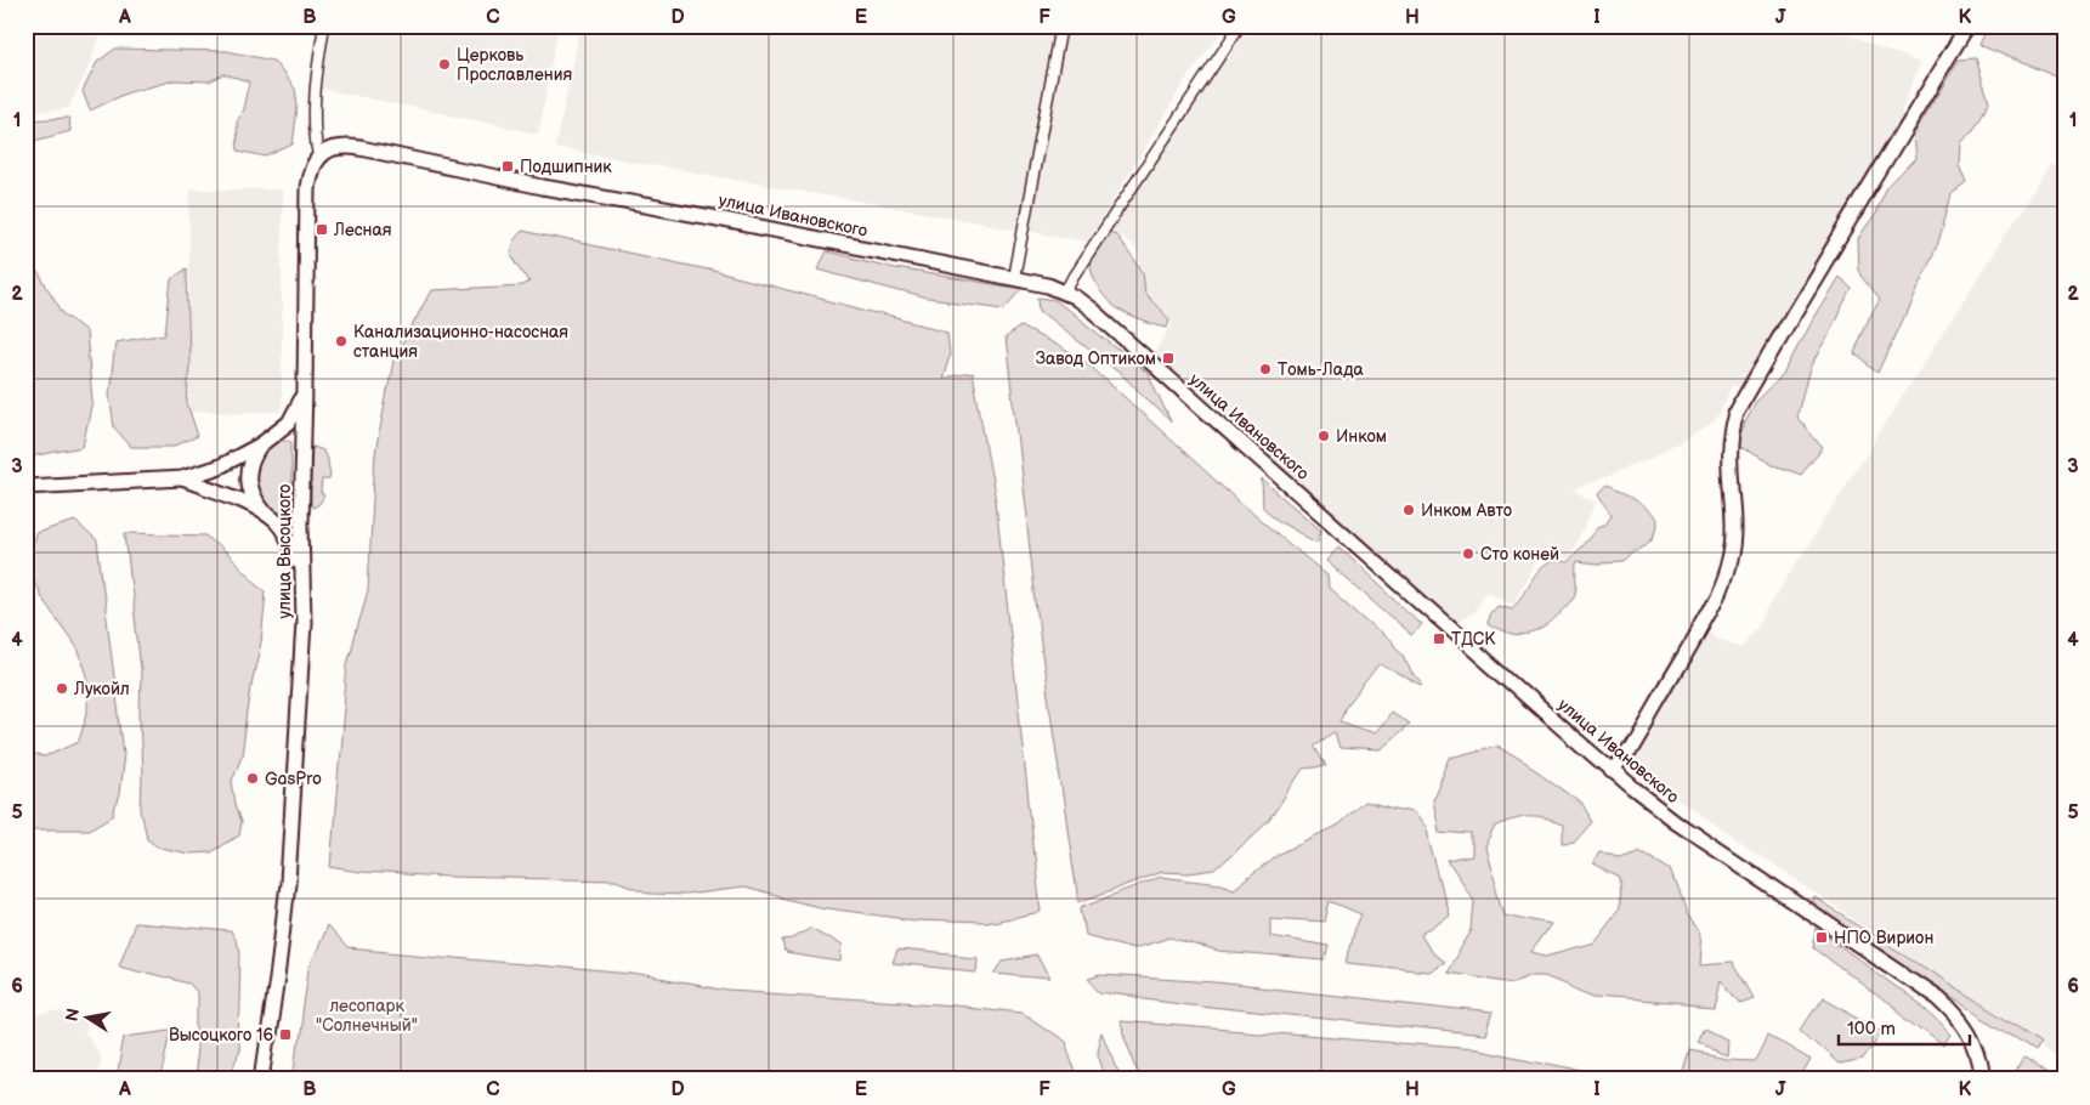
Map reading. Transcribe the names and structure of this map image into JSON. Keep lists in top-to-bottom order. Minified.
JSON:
{"streets":{"main road":["улица Ивановского","улица Высоцкого"]},"crossings":[["улица Ивановского","улица Высоцкого"]],"parks":["лесопарк \"Солнечный\""],"places":{"other":["Церковь Прославления","Канализационно-насосная станция","Томь-Лада","Инком","Инком Авто","Сто коней","Лукойл","GasPro"],"transit":["Подшипник","Лесная","Завод Оптиком","ТДСК","НПО Вирион","Высоцкого 16"]},"scale_bar":"100 m","north":"left","grid":{"columns":["A","B","C","D","E","F","G","H","I","J","K"],"rows":["1","2","3","4","5","6"]}}
